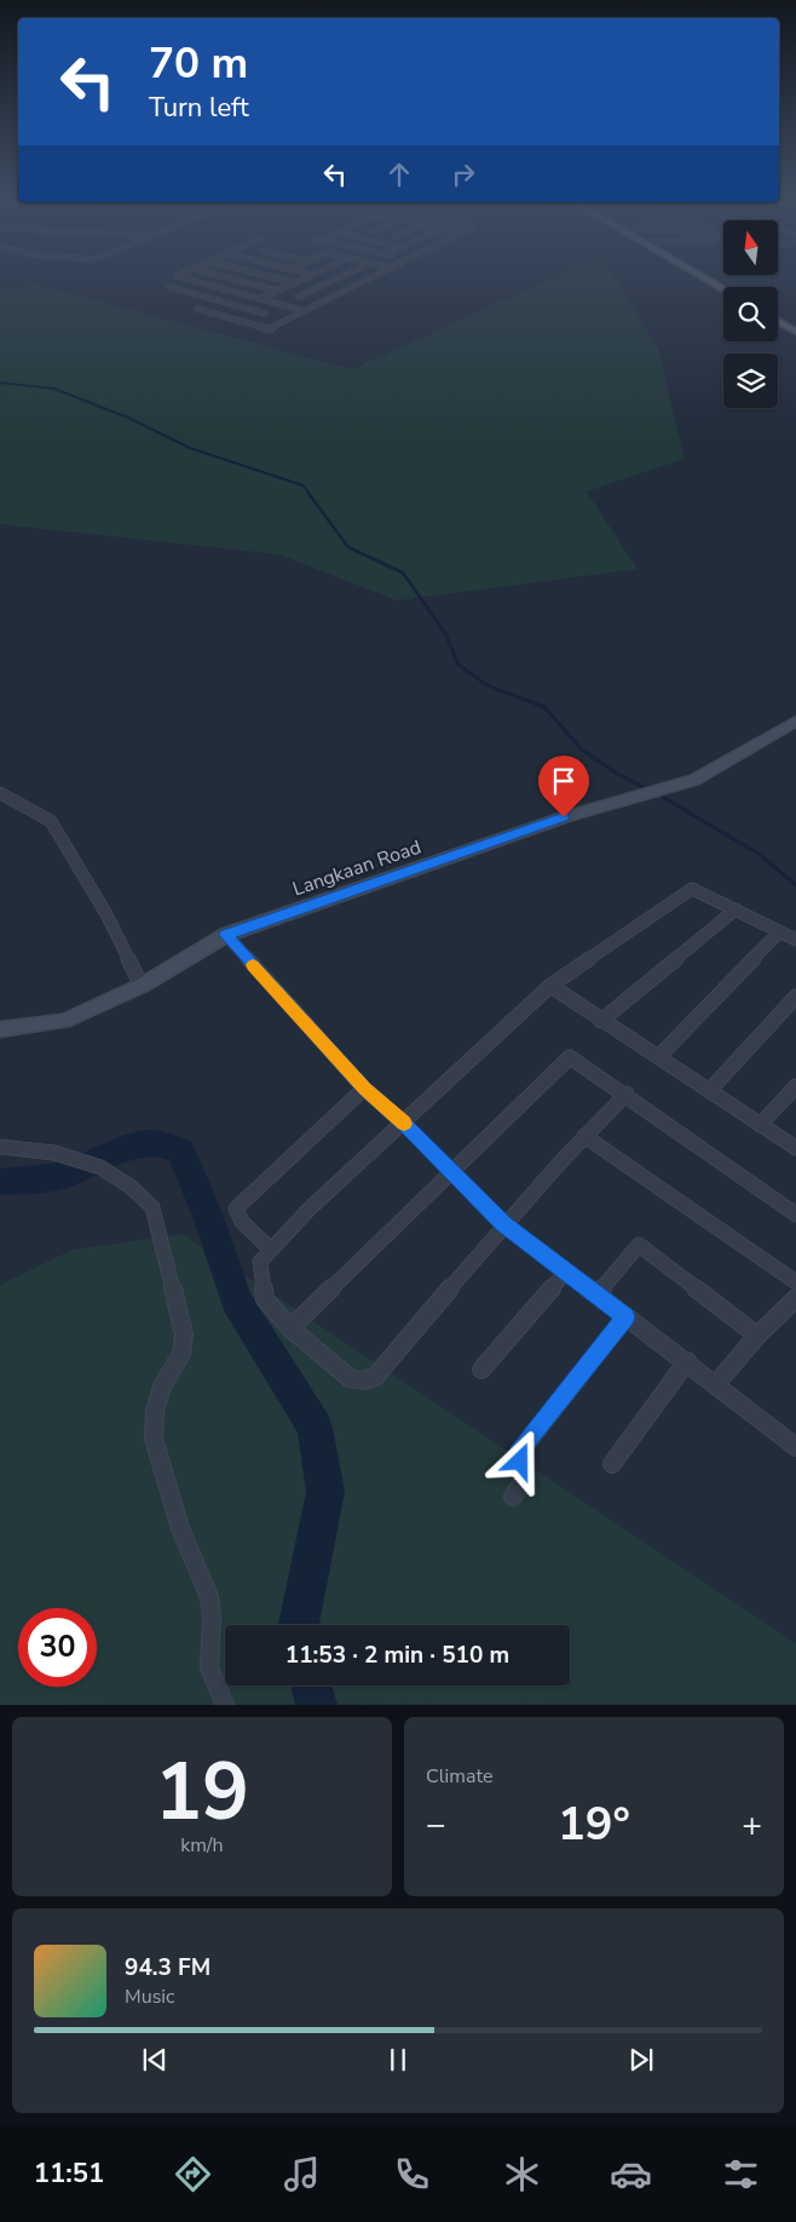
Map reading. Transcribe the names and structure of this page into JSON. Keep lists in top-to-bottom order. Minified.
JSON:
{"streets":{"street":["Langkaan Road"]},"north":"top","page":{"turn":["70 m","Turn left"],"limit":"30","trip":"11:53 · 2 min · 510 m","tile":[["19","km/h"],"Climate"],"heat":["−","19°","+"],"song":["94.3 FM","Music"],"tabs":"11:51"}}
